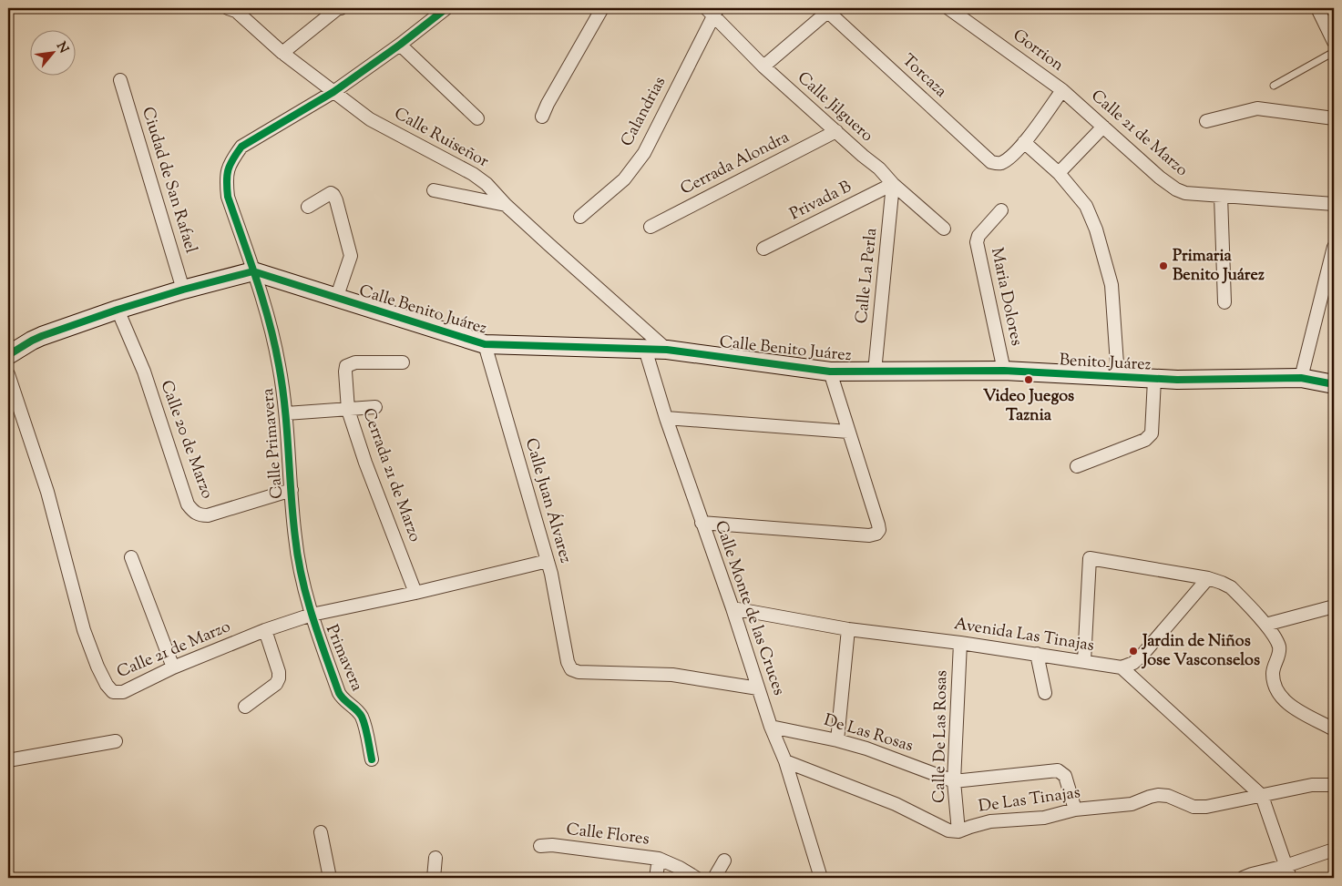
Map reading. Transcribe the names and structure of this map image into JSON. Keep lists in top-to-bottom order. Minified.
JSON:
{"streets":{"street":["Gorrion","Torcaza","Calle Jilguero","Calandrias","Calle 21 de Marzo","Calle Ruiseñor","Cerrada Alondra","Ciudad de San Rafael","Privada B","Calle La Perla","Maria Dolores","Calle Benito Juárez","Benito Juárez","Calle 20 de Marzo","Calle Primavera","Cerrada 21 de Marzo","Calle Juan Álvarez","Calle Monte de las Cruces","Avenida Las Tinajas","Primavera","De Las Rosas","Calle De Las Rosas","De Las Tinajas","Calle Flores"]},"crossings":[["Gorrion","Calle 21 de Marzo"],["Calle Jilguero","Calandrias"],["Calle Jilguero","Cerrada Alondra"],["Calle Jilguero","Privada B"],["Calle Jilguero","Calle La Perla"],["Calle 21 de Marzo","Calle Primavera"],["Calle 21 de Marzo","Cerrada 21 de Marzo"],["Calle 21 de Marzo","Calle Juan Álvarez"],["Calle 21 de Marzo","Primavera"],["Calle Ruiseñor","Calle Benito Juárez"],["Calle Ruiseñor","Calle Primavera"],["Privada B","Calle La Perla"],["Calle La Perla","Calle Benito Juárez"],["Calle La Perla","Benito Juárez"],["Maria Dolores","Benito Juárez"],["Calle Benito Juárez","Benito Juárez"],["Calle Benito Juárez","Calle Primavera"],["Calle Benito Juárez","Calle Juan Álvarez"],["Calle Benito Juárez","Calle Monte de las Cruces"],["Calle 20 de Marzo","Calle Primavera"],["Calle Primavera","Primavera"],["Calle Juan Álvarez","Calle Monte de las Cruces"],["Calle Monte de las Cruces","Avenida Las Tinajas"],["Calle Monte de las Cruces","De Las Rosas"],["Avenida Las Tinajas","Calle De Las Rosas"],["De Las Rosas","Calle De Las Rosas"],["Calle De Las Rosas","De Las Tinajas"]],"places":["Primaria Benito Juárez","Video Juegos Taznia","Jardin de Niños Jose Vasconselos"],"north":"top right"}
